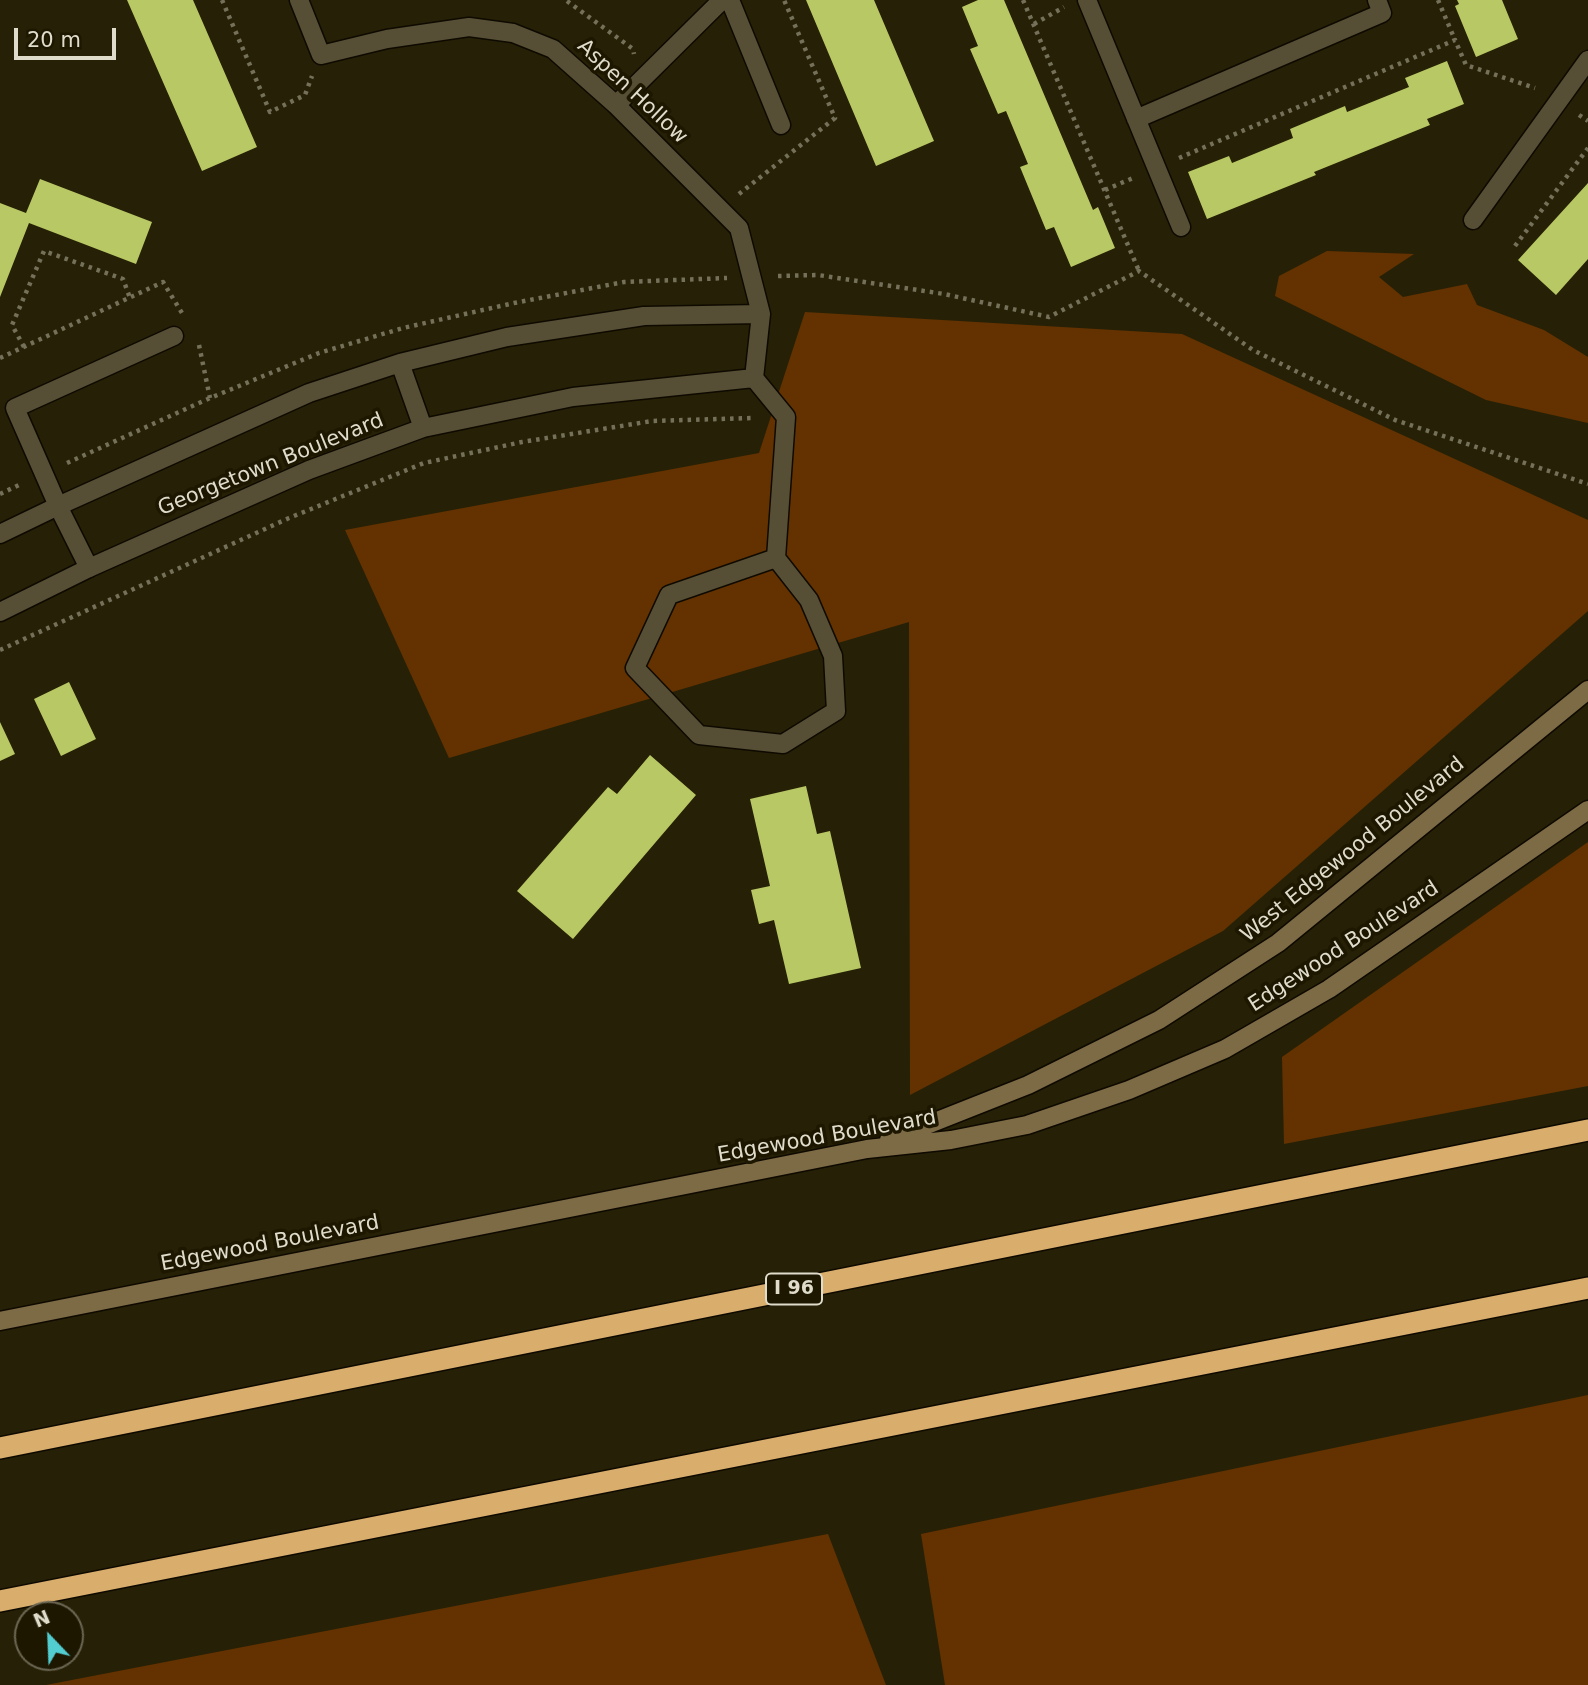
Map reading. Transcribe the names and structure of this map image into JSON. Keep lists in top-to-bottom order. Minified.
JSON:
{"streets":{"highway":["I 96"],"street":["Aspen Hollow","Georgetown Boulevard","West Edgewood Boulevard","Edgewood Boulevard"]},"crossings":[["West Edgewood Boulevard","Edgewood Boulevard"]],"scale_bar":"20 m","north":"top left"}
